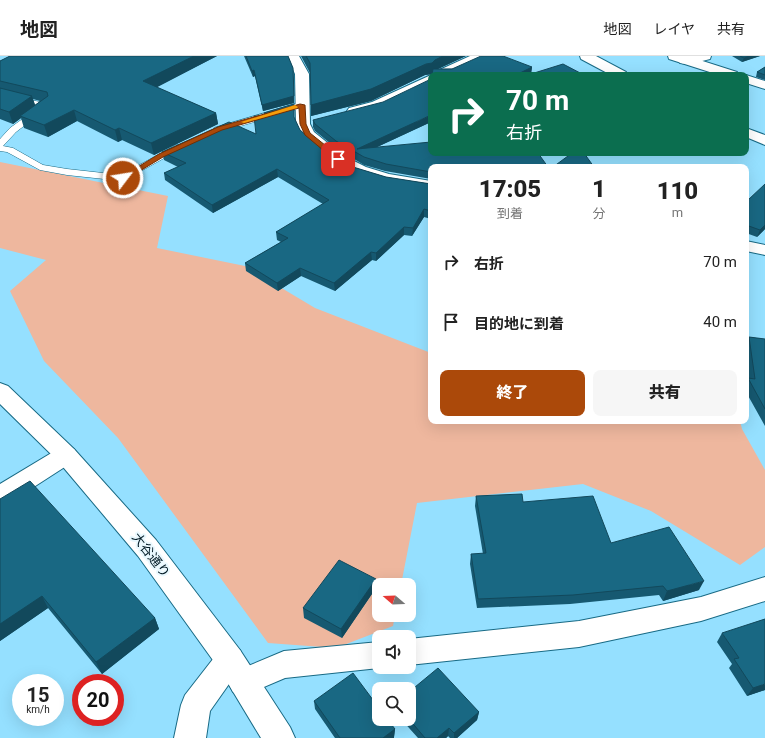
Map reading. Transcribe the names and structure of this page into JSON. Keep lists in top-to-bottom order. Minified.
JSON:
{"streets":{"street":["大谷通り"]},"north":"left","page":{"header":"地図","nav":["地図","レイヤ","共有"],"turn":["70 m","右折"],"eta":["17:05","到着","1","分","110","m"],"list":[{"name":"右折","value":"70 m"},{"name":"目的地に到着","value":"40 m"}],"buttons":["終了","共有"],"speed":"15 km/h","limit":"20"}}
